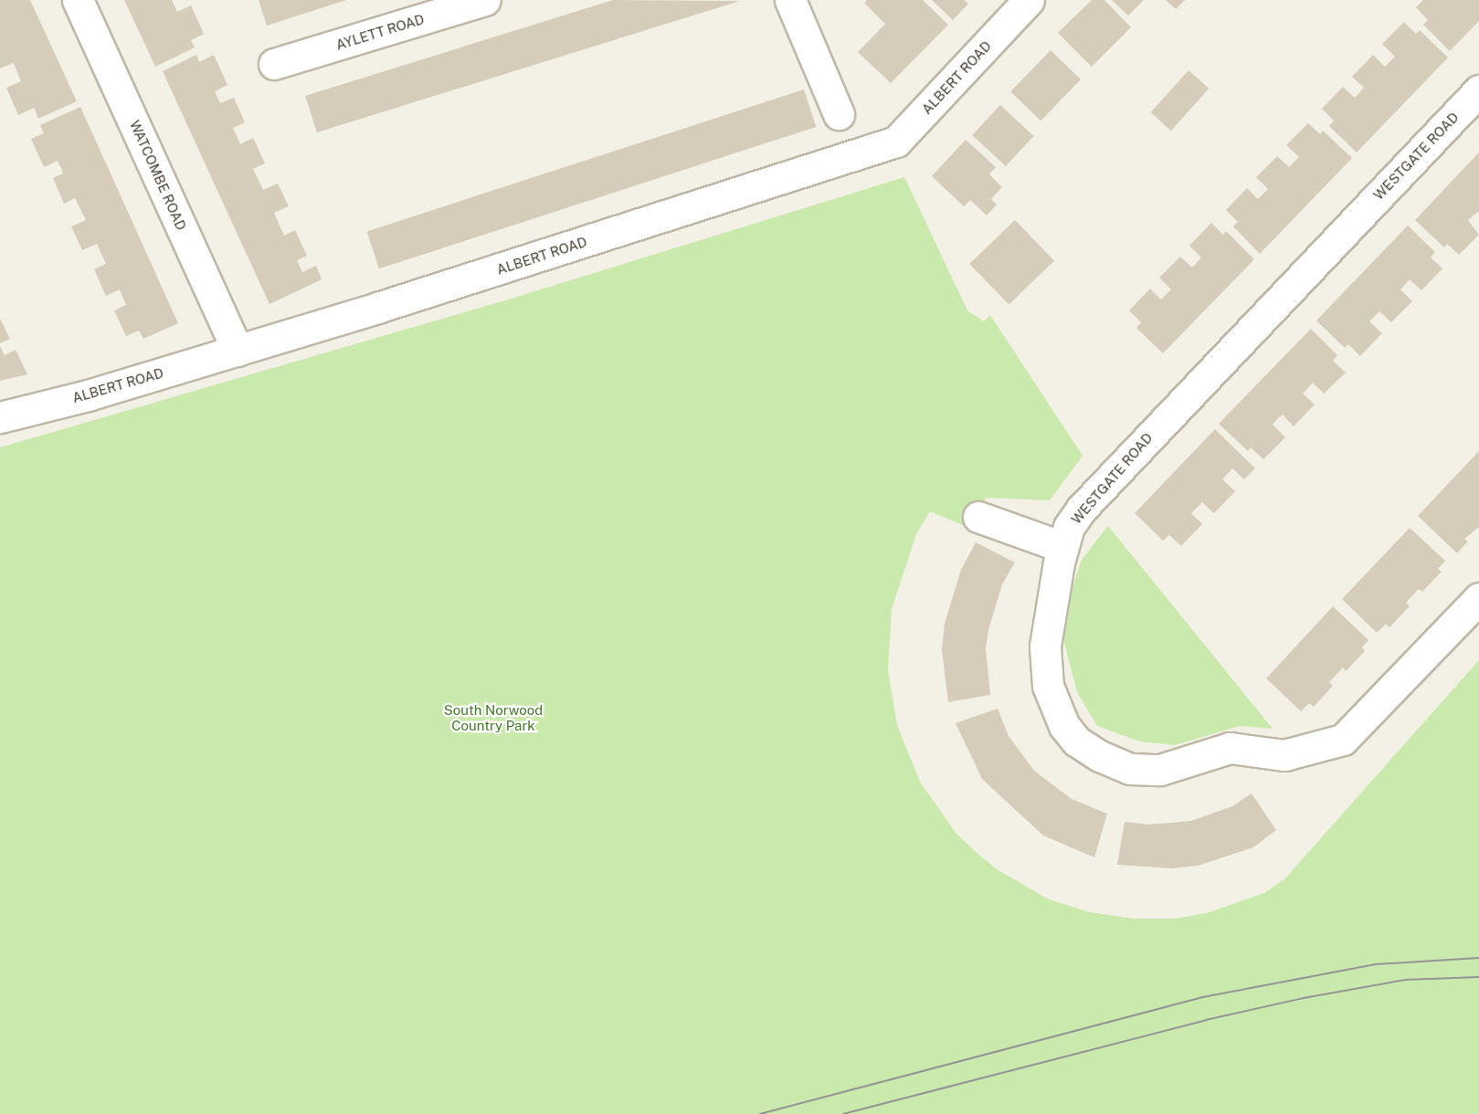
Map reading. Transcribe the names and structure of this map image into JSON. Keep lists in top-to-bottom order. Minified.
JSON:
{"streets":{"street":["AYLETT ROAD","ALBERT ROAD","WESTGATE ROAD","WATCOMBE ROAD"]},"crossings":[["ALBERT ROAD","WATCOMBE ROAD"]],"parks":["South Norwood Country Park"]}
